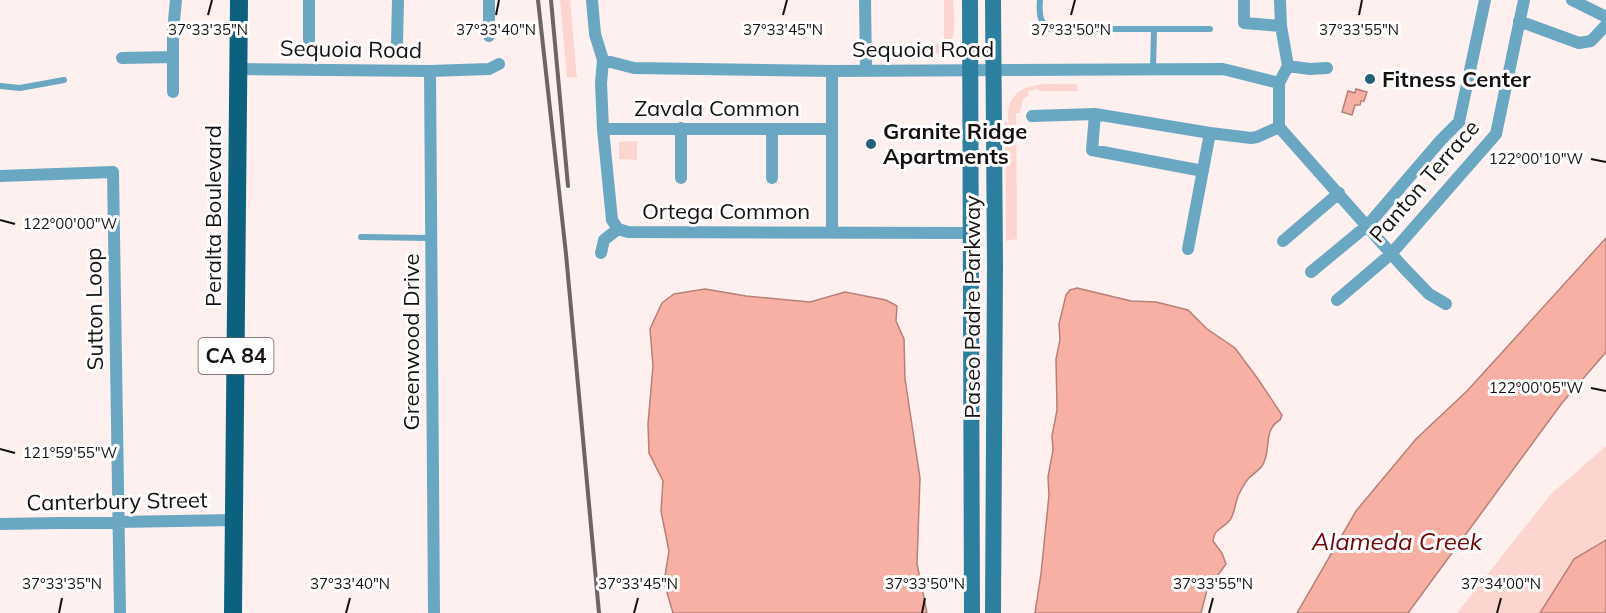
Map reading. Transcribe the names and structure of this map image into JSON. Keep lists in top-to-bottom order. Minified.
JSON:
{"streets":{"main road":["Peralta Boulevard","Paseo Padre Parkway","CA 84"],"street":["Sequoia Road","Zavala Common","Panton Terrace","Ortega Common","Sutton Loop","Greenwood Drive","Canterbury Street"]},"crossings":[["Sequoia Road","Ortega Common"],["Sequoia Road","Peralta Boulevard"],["Sequoia Road","Paseo Padre Parkway"],["Sequoia Road","Greenwood Drive"],["Zavala Common","Ortega Common"],["Ortega Common","Paseo Padre Parkway"],["Peralta Boulevard","Canterbury Street"],["Sutton Loop","Canterbury Street"]],"water":["Alameda Creek"],"places":["Fitness Center","Granite Ridge Apartments"],"coordinates":["37°33'35\"N","37°33'40\"N","37°33'45\"N","37°33'50\"N","37°33'55\"N","122°00'10\"W","122°00'00\"W","122°00'05\"W","121°59'55\"W","37°34'00\"N"]}
